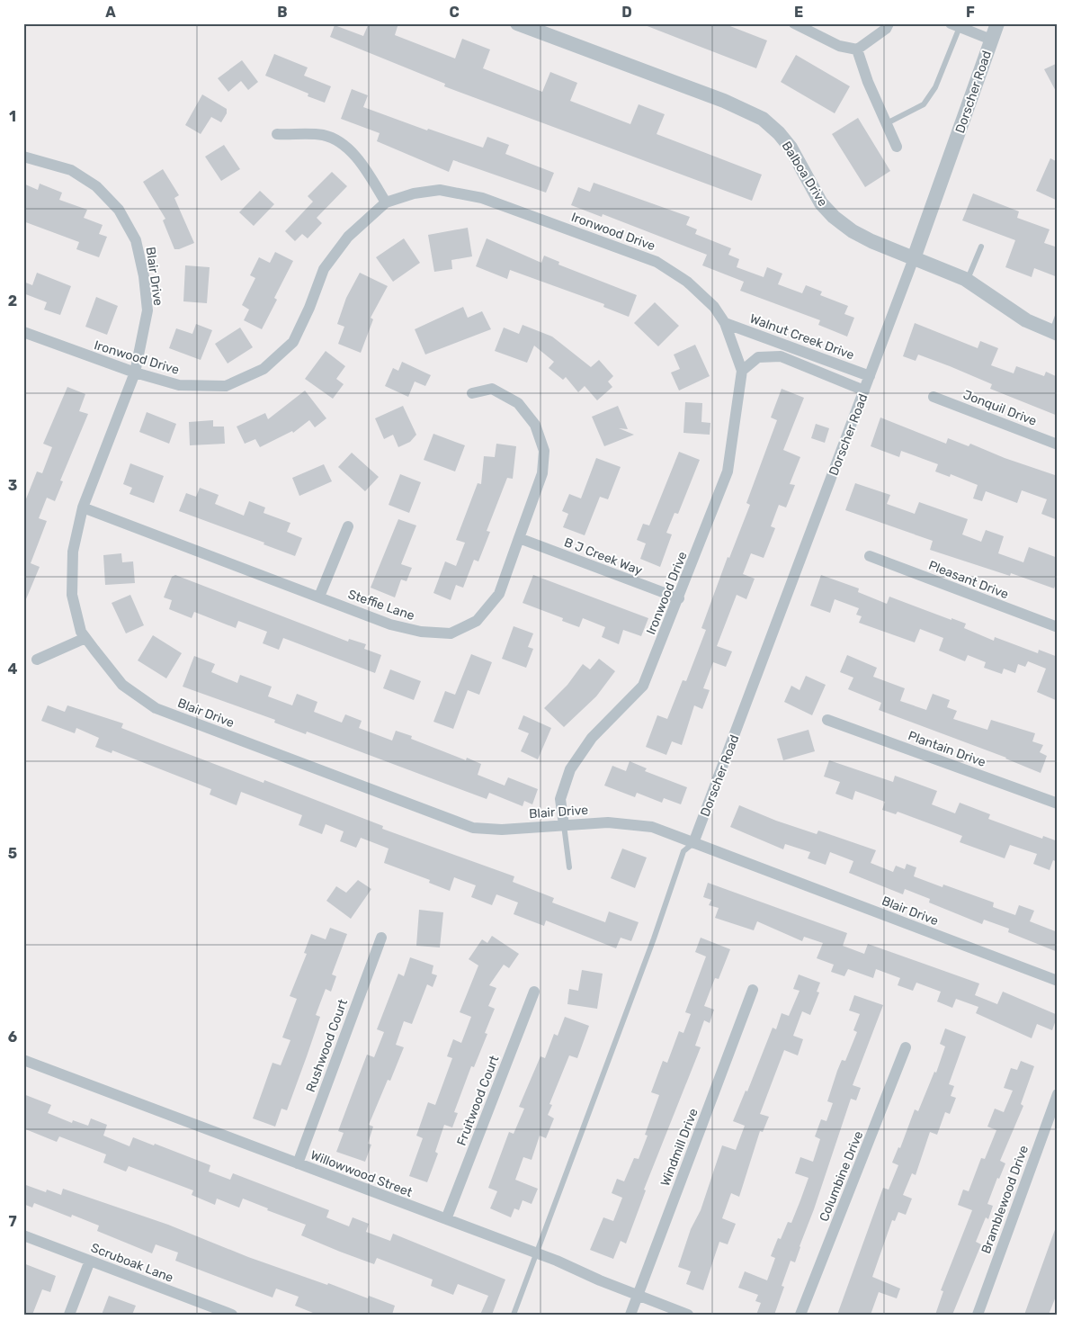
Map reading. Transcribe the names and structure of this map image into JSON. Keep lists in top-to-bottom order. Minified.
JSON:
{"streets":{"street":["Dorscher Road","Balboa Drive","Ironwood Drive","Blair Drive","Walnut Creek Drive","Jonquil Drive","B J Creek Way","Pleasant Drive","Steffie Lane","Plantain Drive","Rushwood Court","Fruitwood Court","Windmill Drive","Willowwood Street","Columbine Drive","Bramblewood Drive","Scruboak Lane"]},"crossings":[["Dorscher Road","Balboa Drive"],["Dorscher Road","Blair Drive"],["Dorscher Road","Walnut Creek Drive"],["Ironwood Drive","Blair Drive"],["Ironwood Drive","Walnut Creek Drive"],["Ironwood Drive","B J Creek Way"],["Blair Drive","Steffie Lane"],["B J Creek Way","Steffie Lane"],["Rushwood Court","Willowwood Street"],["Fruitwood Court","Willowwood Street"],["Windmill Drive","Willowwood Street"]],"grid":{"columns":["A","B","C","D","E","F"],"rows":["1","2","3","4","5","6","7"]}}
